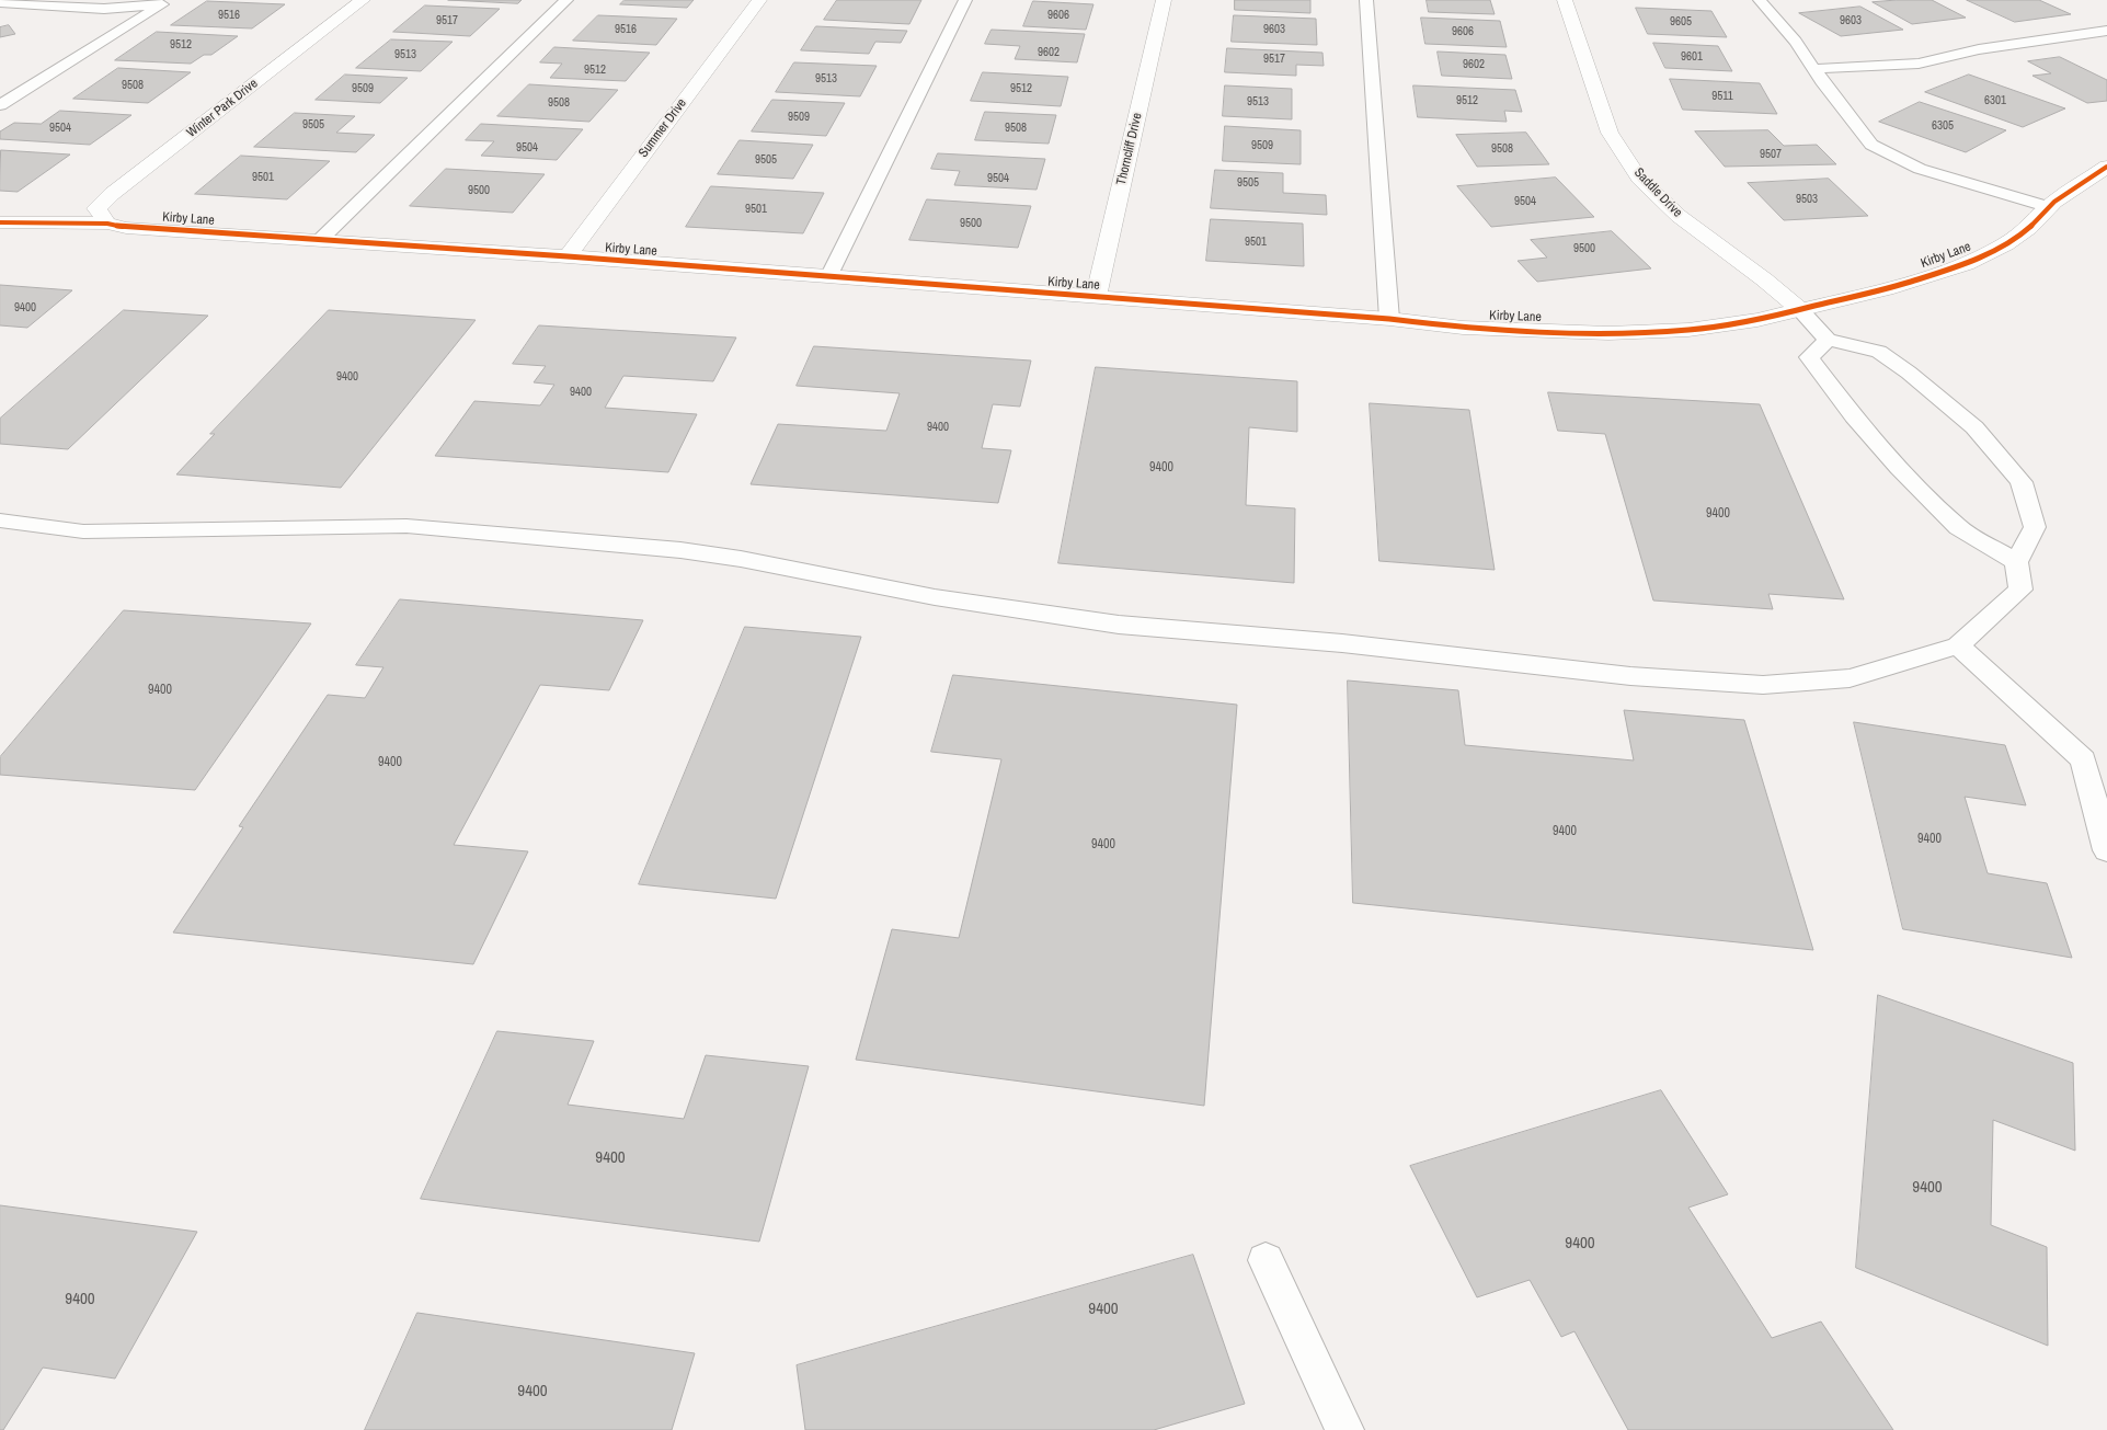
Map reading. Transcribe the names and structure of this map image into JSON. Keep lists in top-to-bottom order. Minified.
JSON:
{"streets":{"street":["Winter Park Drive","Summer Drive","Thorncliff Drive","Saddle Drive","Kirby Lane"]},"crossings":[["Winter Park Drive","Kirby Lane"],["Summer Drive","Kirby Lane"],["Thorncliff Drive","Kirby Lane"],["Saddle Drive","Kirby Lane"]],"house_numbers":["9516","9606","9517","9603","9605","9516","9603","9606","9512","9602","9513","9601","9517","9602","9512","9513","9508","9509","9512","9511","9512","6301","9513","9508","9509","9505","6305","9504","9508","9509","9504","9508","9507","9505","9501","9504","9505","9500","9503","9504","9501","9500","9501","9500","9400","9400","9400","9400","9400","9400","9400","9400","9400","9400","9400","9400","9400","9400","9400","9400","9400"]}
